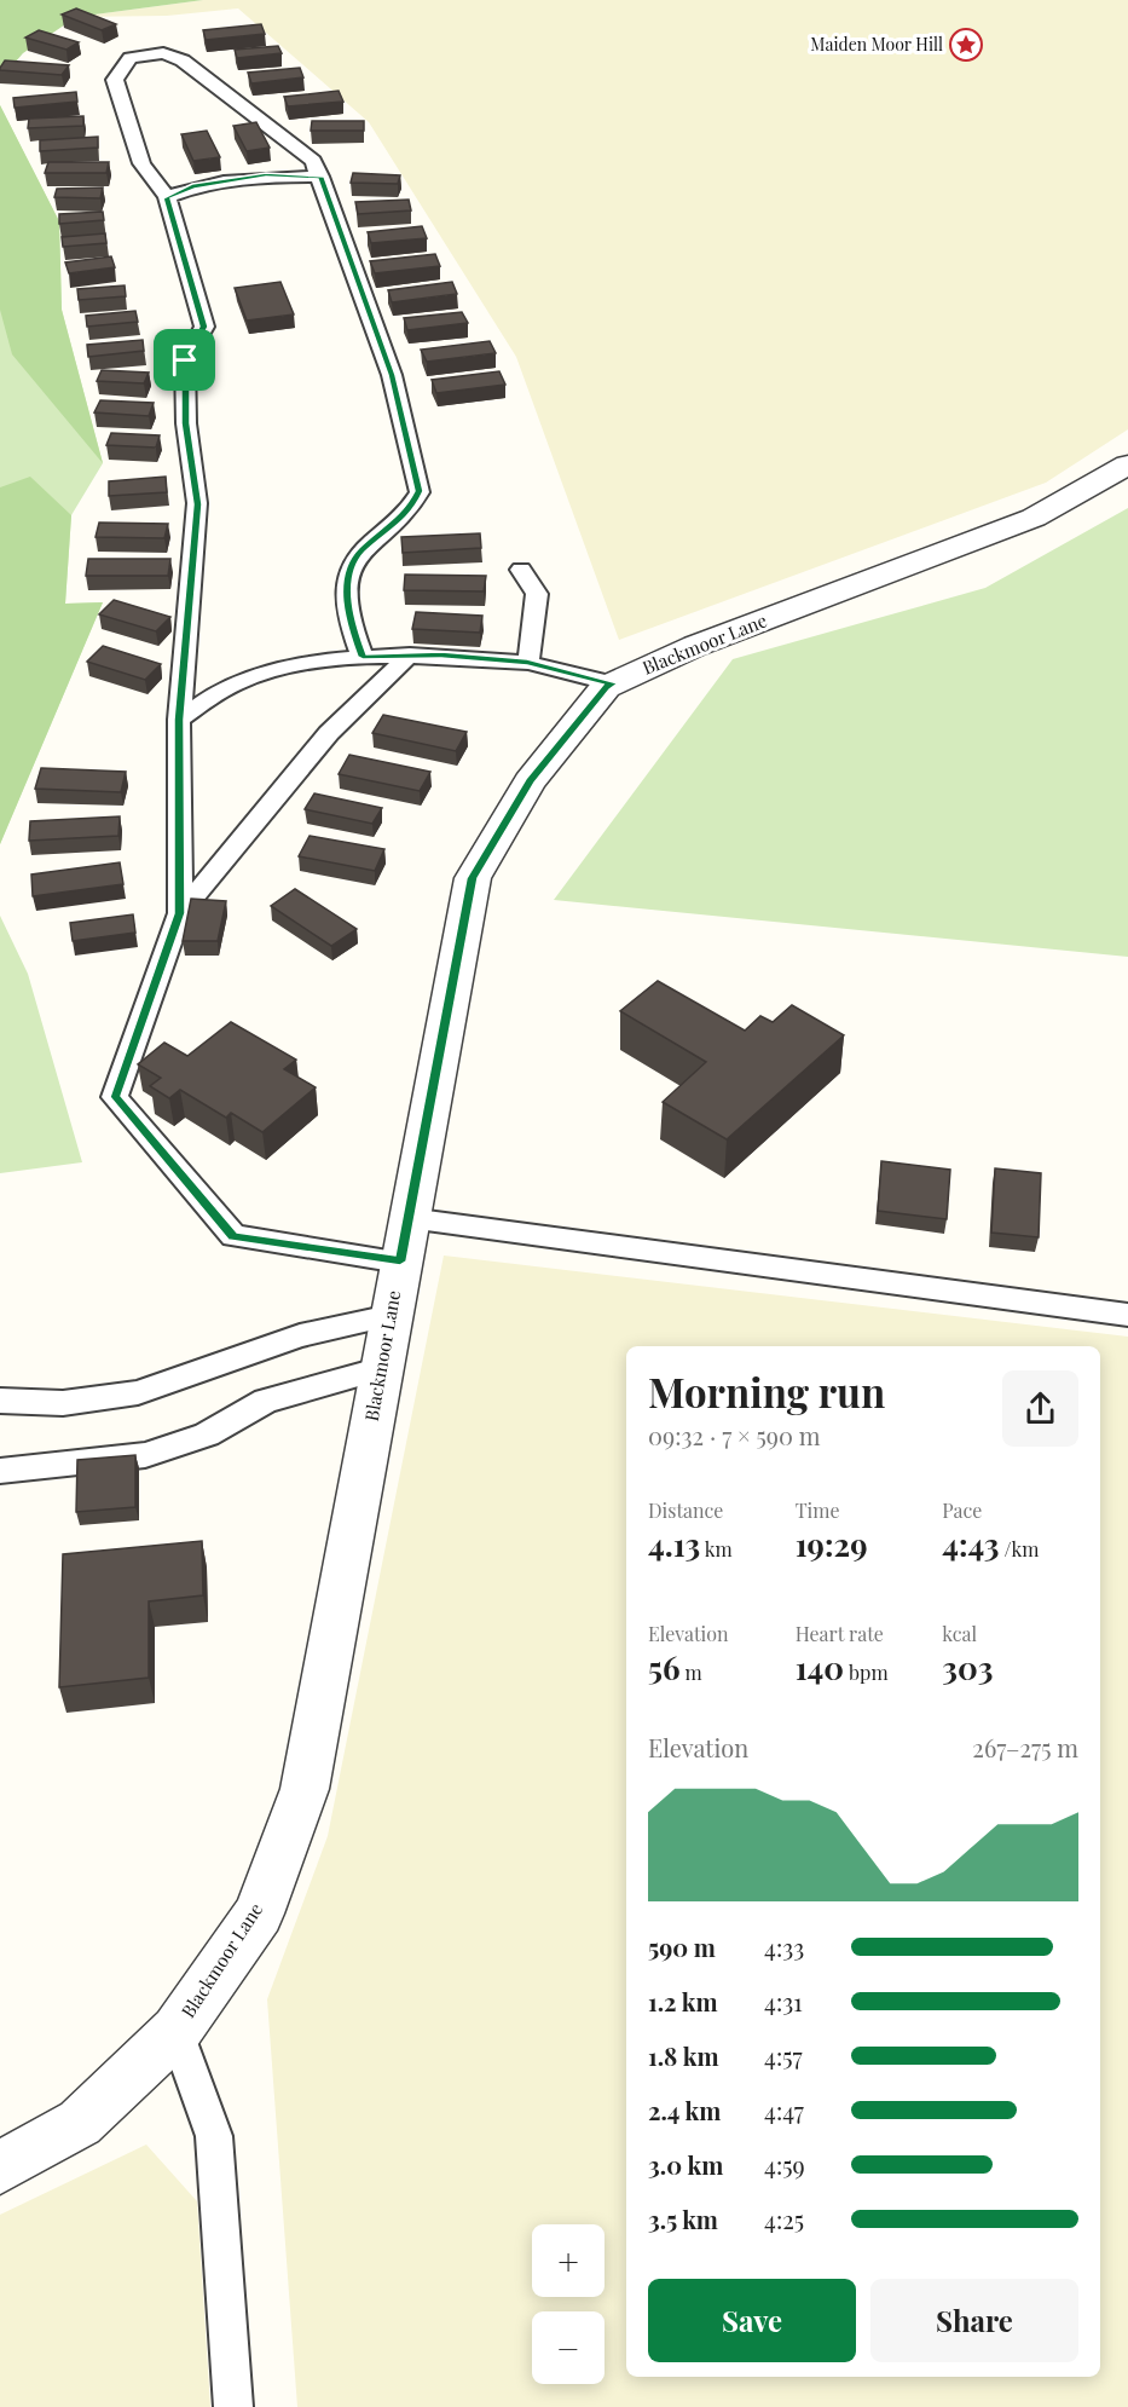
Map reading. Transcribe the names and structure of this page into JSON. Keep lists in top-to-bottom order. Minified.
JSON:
{"streets":{"street":["Blackmoor Lane"]},"places":{"place":["Maiden Moor Hill"]},"page":{"heading":["Morning run","09:32 · 7 × 590 m"],"stats":[["Distance","4.13 km"],["Time","19:29"],["Pace","4:43 /km"],["Elevation","56 m"],["Heart rate","140 bpm"],["kcal","303"]],"chart":["Elevation","267–275 m"],"list":[{"name":"590 m","note":"4:33"},{"name":"1.2 km","note":"4:31"},{"name":"1.8 km","note":"4:57"},{"name":"2.4 km","note":"4:47"},{"name":"3.0 km","note":"4:59"},{"name":"3.5 km","note":"4:25"}],"map_buttons":["+","−"],"buttons":["Save","Share"]}}
